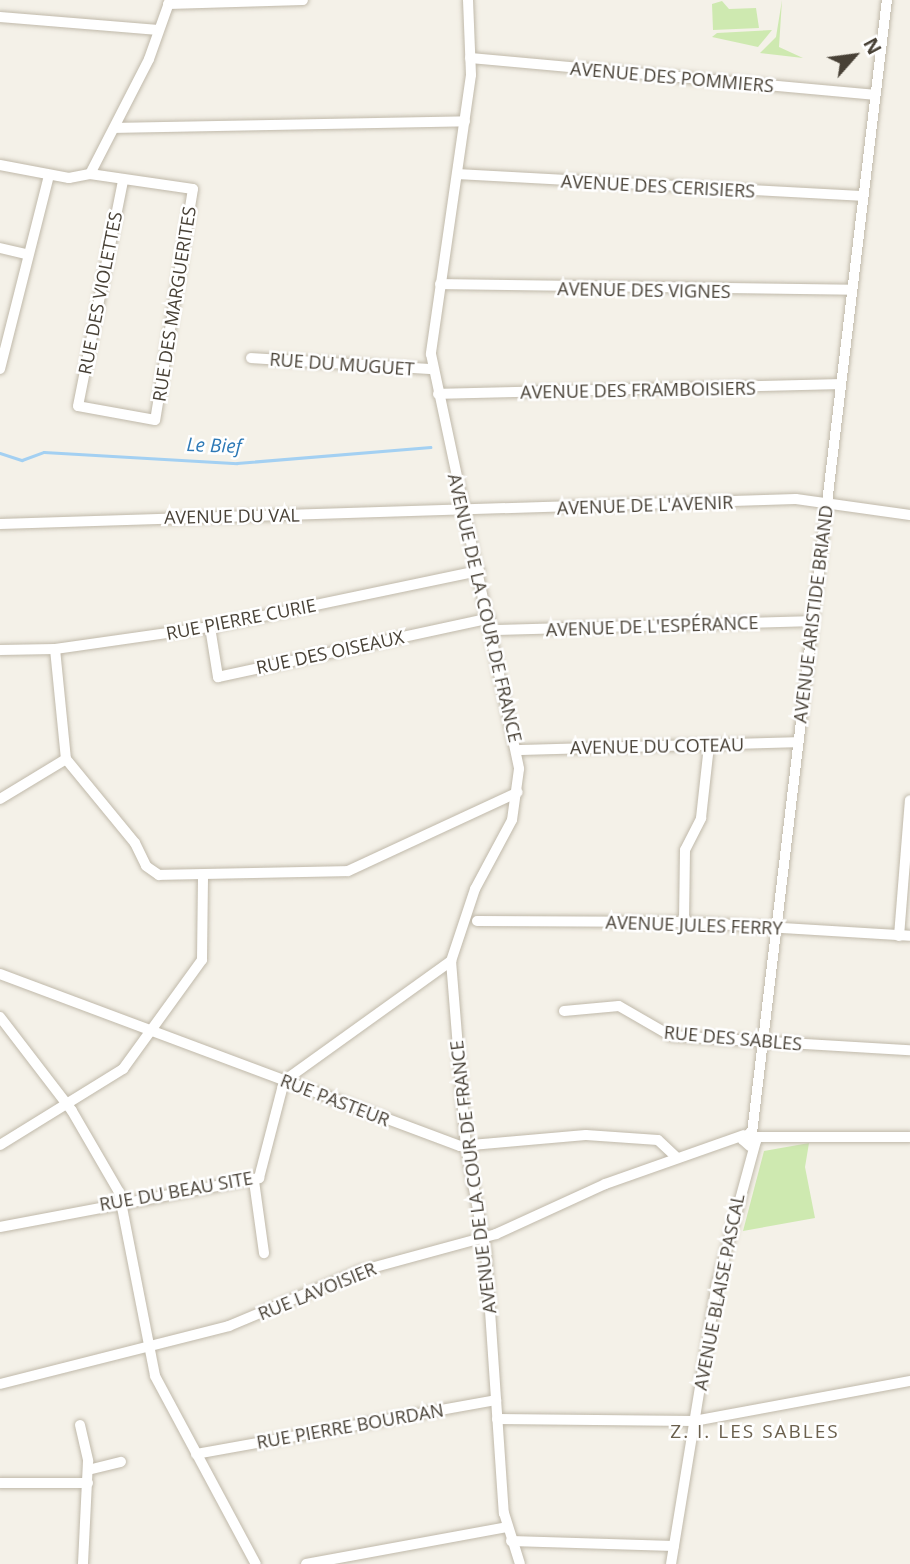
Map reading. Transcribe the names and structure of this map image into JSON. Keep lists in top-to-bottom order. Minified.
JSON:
{"streets":{"street":["AVENUE DES POMMIERS","AVENUE DES CERISIERS","AVENUE DES VIGNES","RUE DES VIOLETTES","RUE DES MARGUERITES","RUE DU MUGUET","AVENUE DES FRAMBOISIERS","AVENUE DE L'AVENIR","AVENUE DU VAL","AVENUE DE LA COUR DE FRANCE","AVENUE ARISTIDE BRIAND","RUE PIERRE CURIE","AVENUE DE L'ESPÉRANCE","RUE DES OISEAUX","AVENUE DU COTEAU","AVENUE JULES FERRY","RUE DES SABLES","RUE PASTEUR","RUE DU BEAU SITE","RUE LAVOISIER","AVENUE BLAISE PASCAL","RUE PIERRE BOURDAN"]},"crossings":[["AVENUE DES POMMIERS","AVENUE DE LA COUR DE FRANCE"],["AVENUE DES POMMIERS","AVENUE ARISTIDE BRIAND"],["AVENUE DES CERISIERS","AVENUE DE LA COUR DE FRANCE"],["AVENUE DES CERISIERS","AVENUE ARISTIDE BRIAND"],["AVENUE DES VIGNES","AVENUE DE LA COUR DE FRANCE"],["AVENUE DES VIGNES","AVENUE ARISTIDE BRIAND"],["RUE DES VIOLETTES","RUE DES MARGUERITES"],["RUE DU MUGUET","AVENUE DE LA COUR DE FRANCE"],["AVENUE DES FRAMBOISIERS","AVENUE DE LA COUR DE FRANCE"],["AVENUE DES FRAMBOISIERS","AVENUE ARISTIDE BRIAND"],["AVENUE DE L'AVENIR","AVENUE DU VAL"],["AVENUE DE L'AVENIR","AVENUE DE LA COUR DE FRANCE"],["AVENUE DE L'AVENIR","AVENUE ARISTIDE BRIAND"],["AVENUE DU VAL","AVENUE DE LA COUR DE FRANCE"],["AVENUE DE LA COUR DE FRANCE","RUE PIERRE CURIE"],["AVENUE DE LA COUR DE FRANCE","AVENUE DE L'ESPÉRANCE"],["AVENUE DE LA COUR DE FRANCE","RUE DES OISEAUX"],["AVENUE DE LA COUR DE FRANCE","AVENUE DU COTEAU"],["AVENUE DE LA COUR DE FRANCE","RUE PASTEUR"],["AVENUE DE LA COUR DE FRANCE","RUE LAVOISIER"],["AVENUE DE LA COUR DE FRANCE","RUE PIERRE BOURDAN"],["AVENUE ARISTIDE BRIAND","AVENUE DE L'ESPÉRANCE"],["AVENUE ARISTIDE BRIAND","AVENUE DU COTEAU"],["AVENUE ARISTIDE BRIAND","AVENUE JULES FERRY"],["AVENUE ARISTIDE BRIAND","RUE DES SABLES"],["AVENUE ARISTIDE BRIAND","RUE LAVOISIER"],["AVENUE ARISTIDE BRIAND","AVENUE BLAISE PASCAL"],["RUE PIERRE CURIE","RUE DES OISEAUX"],["RUE PASTEUR","RUE DU BEAU SITE"],["RUE PASTEUR","RUE LAVOISIER"],["RUE LAVOISIER","AVENUE BLAISE PASCAL"]],"districts":["Z. I. LES SABLES"],"water":["Le Bief"],"north":"top right"}
